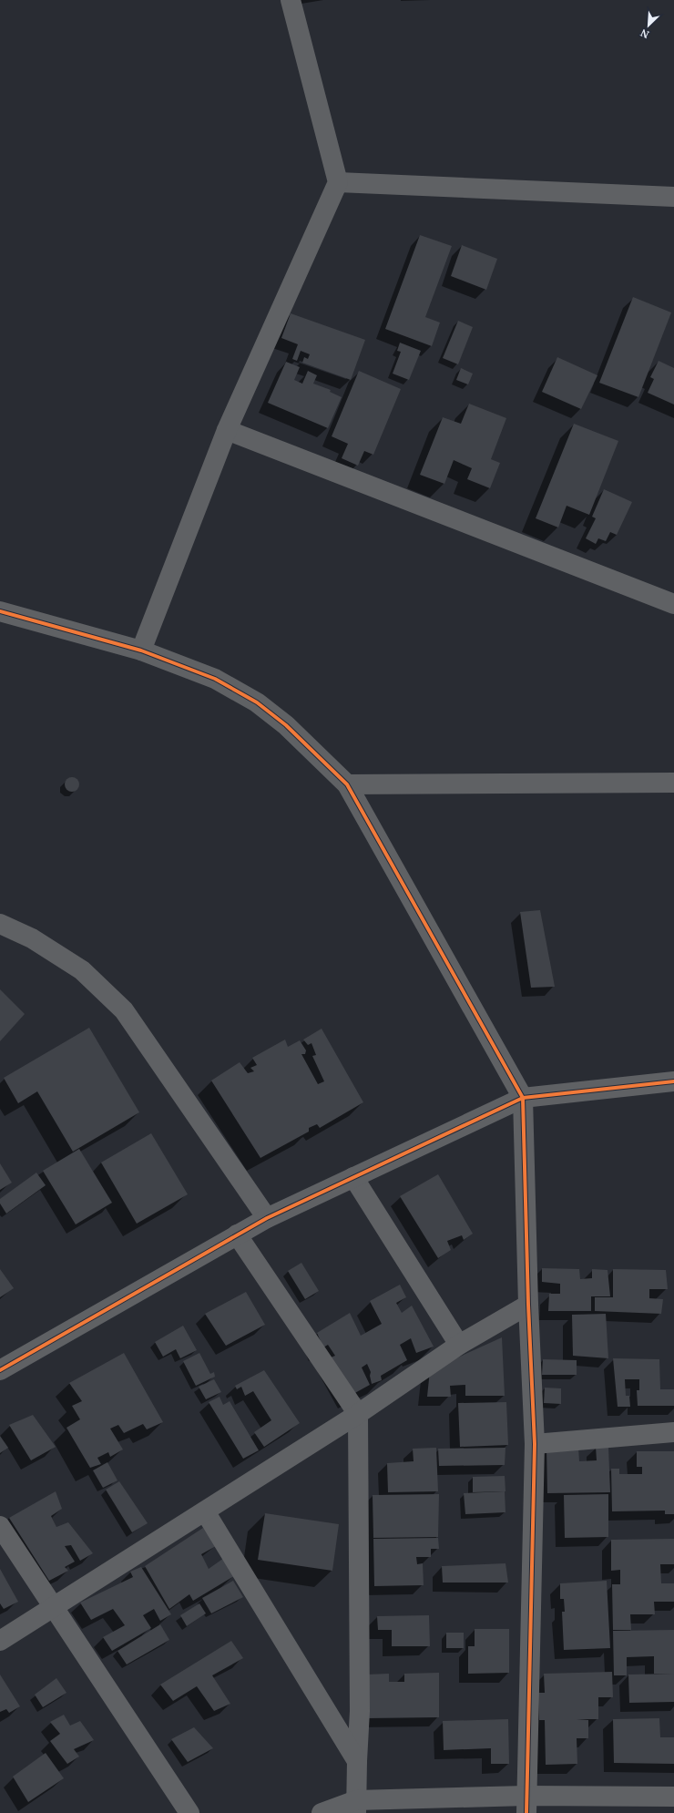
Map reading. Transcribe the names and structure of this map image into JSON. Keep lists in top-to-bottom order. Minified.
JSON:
{"north":"bottom left"}
